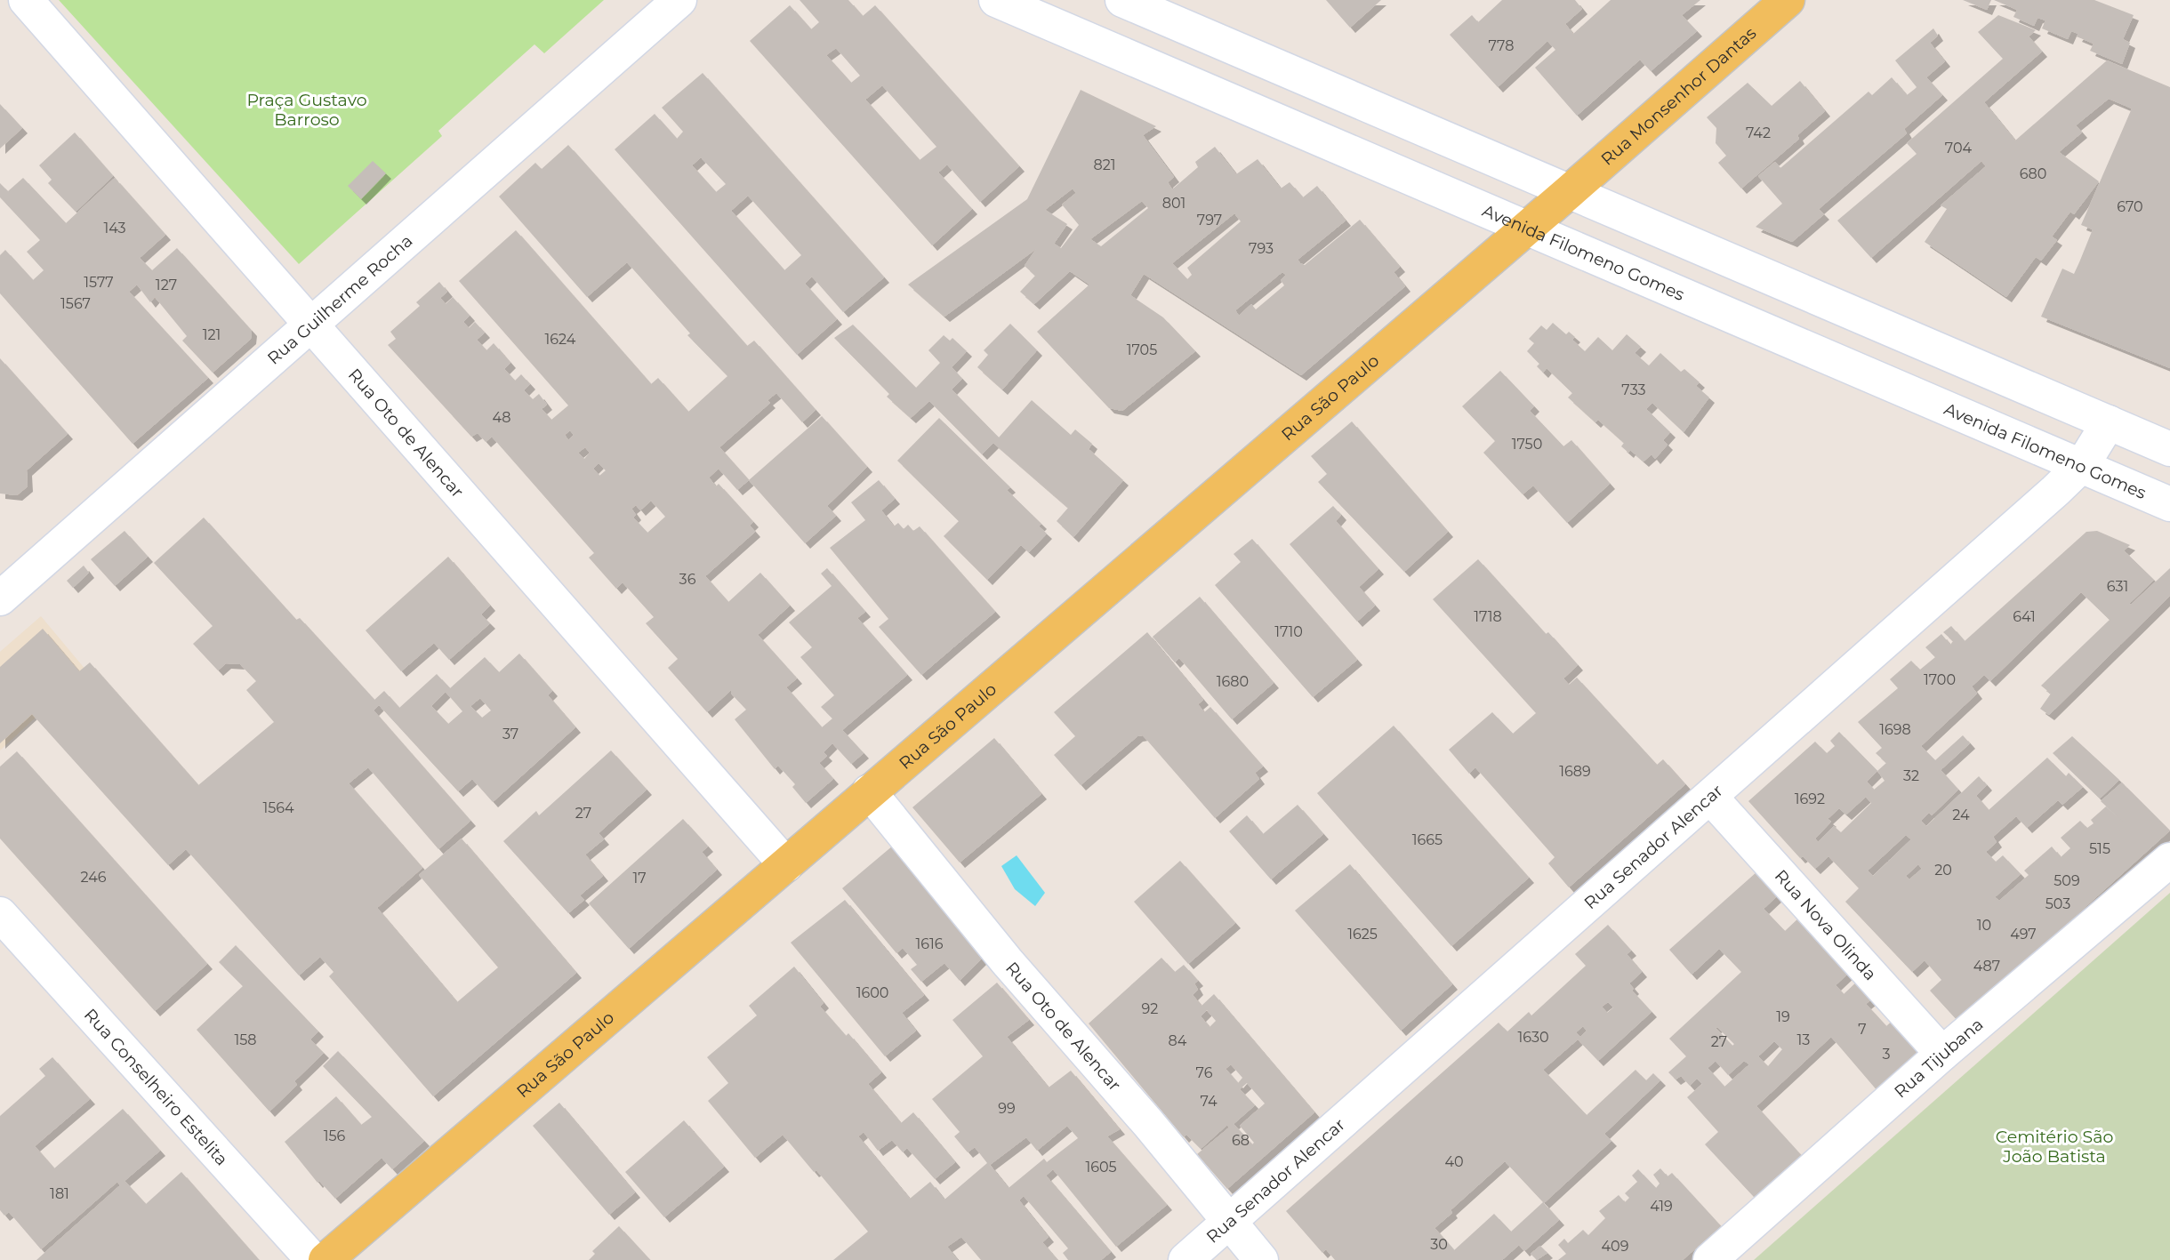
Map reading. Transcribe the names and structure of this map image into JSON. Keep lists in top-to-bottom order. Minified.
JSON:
{"streets":{"main road":["Rua Monsenhor Dantas","Rua São Paulo"],"street":["Avenida Filomeno Gomes","Rua Guilherme Rocha","Rua Oto de Alencar","Rua Senador Alencar","Rua Nova Olinda","Rua Tijubana","Rua Conselheiro Estelita"]},"crossings":[["Rua Monsenhor Dantas","Rua São Paulo"],["Avenida Filomeno Gomes","Rua São Paulo"],["Avenida Filomeno Gomes","Rua Senador Alencar"],["Rua Guilherme Rocha","Rua Oto de Alencar"],["Rua São Paulo","Rua Oto de Alencar"],["Rua Oto de Alencar","Rua Senador Alencar"],["Rua Senador Alencar","Rua Nova Olinda"],["Rua Nova Olinda","Rua Tijubana"]],"parks":["Praça Gustavo Barroso","Cemitério São João Batista"],"house_numbers":["778","742","704","821","680","801","670","797","143","793","1577","127","1567","121","1624","1705","733","48","1750","36","631","1718","641","1710","1700","1680","1698","37","1689","32","1692","1564","27","24","1665","515","20","246","17","509","503","10","1625","497","1616","487","1600","92","19","7","1630","158","13","84","27","3","76","74","99","156","68","40","1605","181","419","30","409"]}
